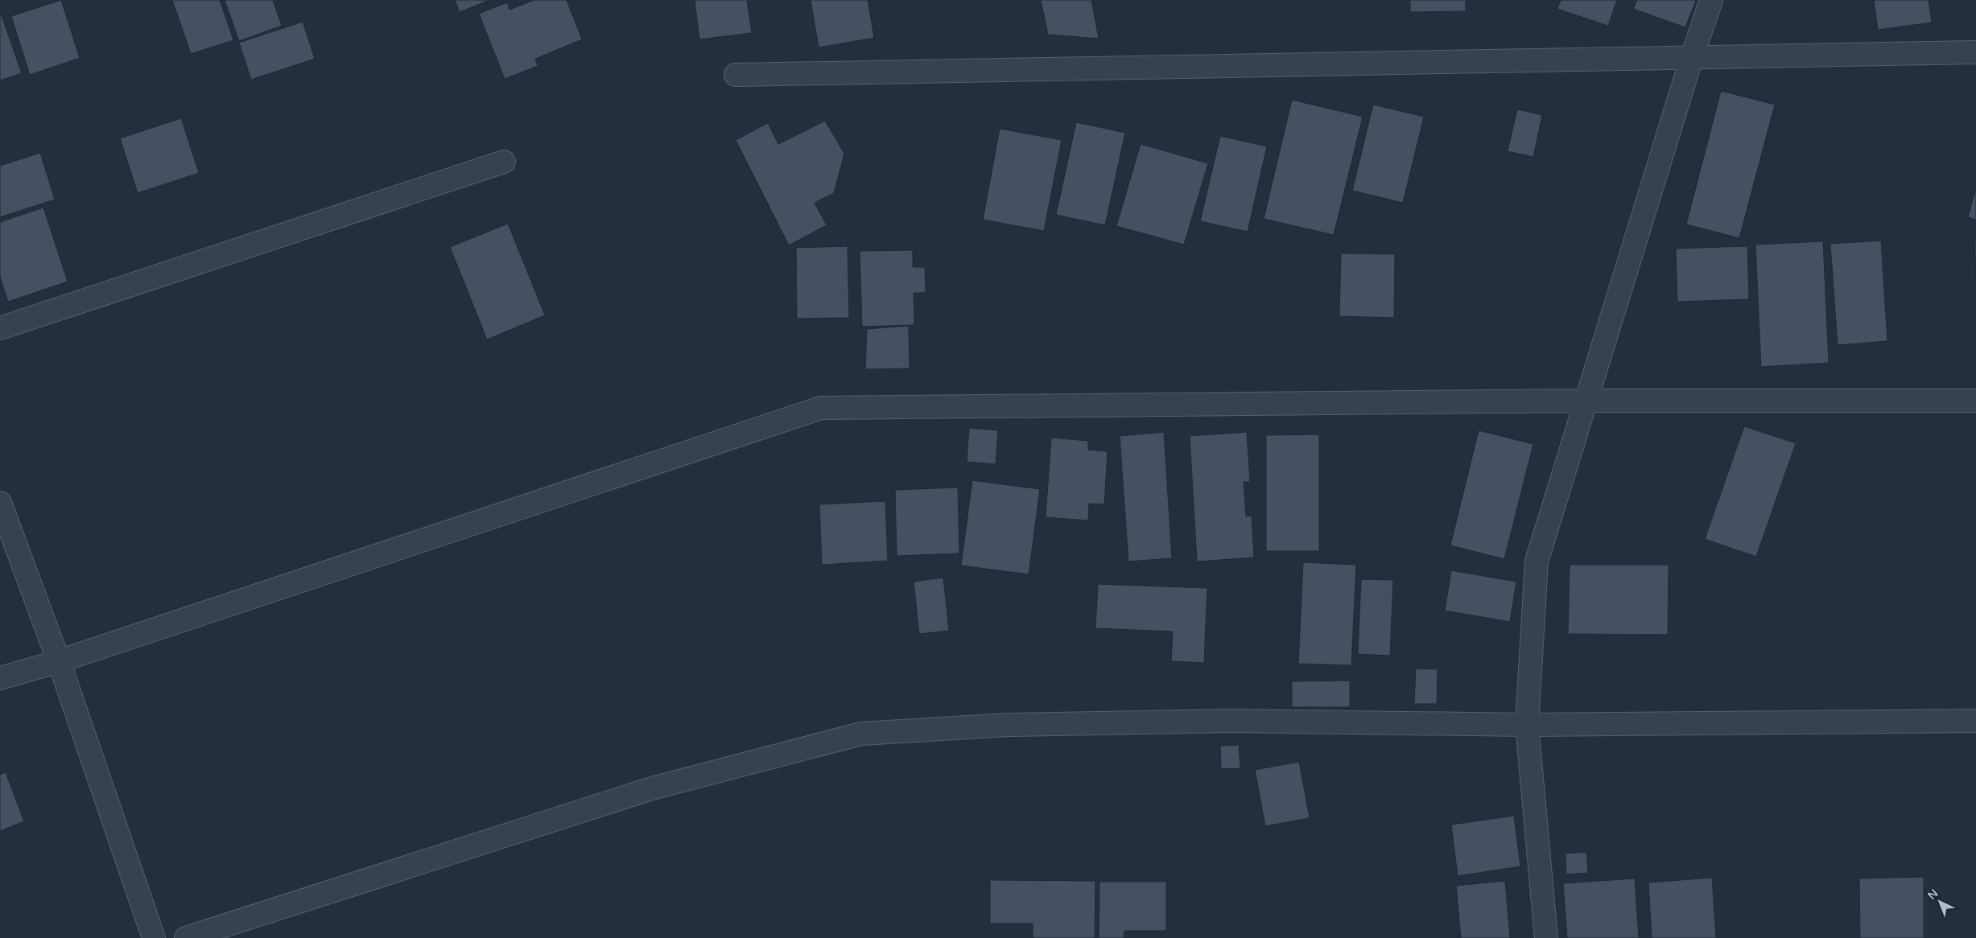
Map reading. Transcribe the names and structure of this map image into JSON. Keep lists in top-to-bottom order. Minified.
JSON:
{"north":"top left"}
